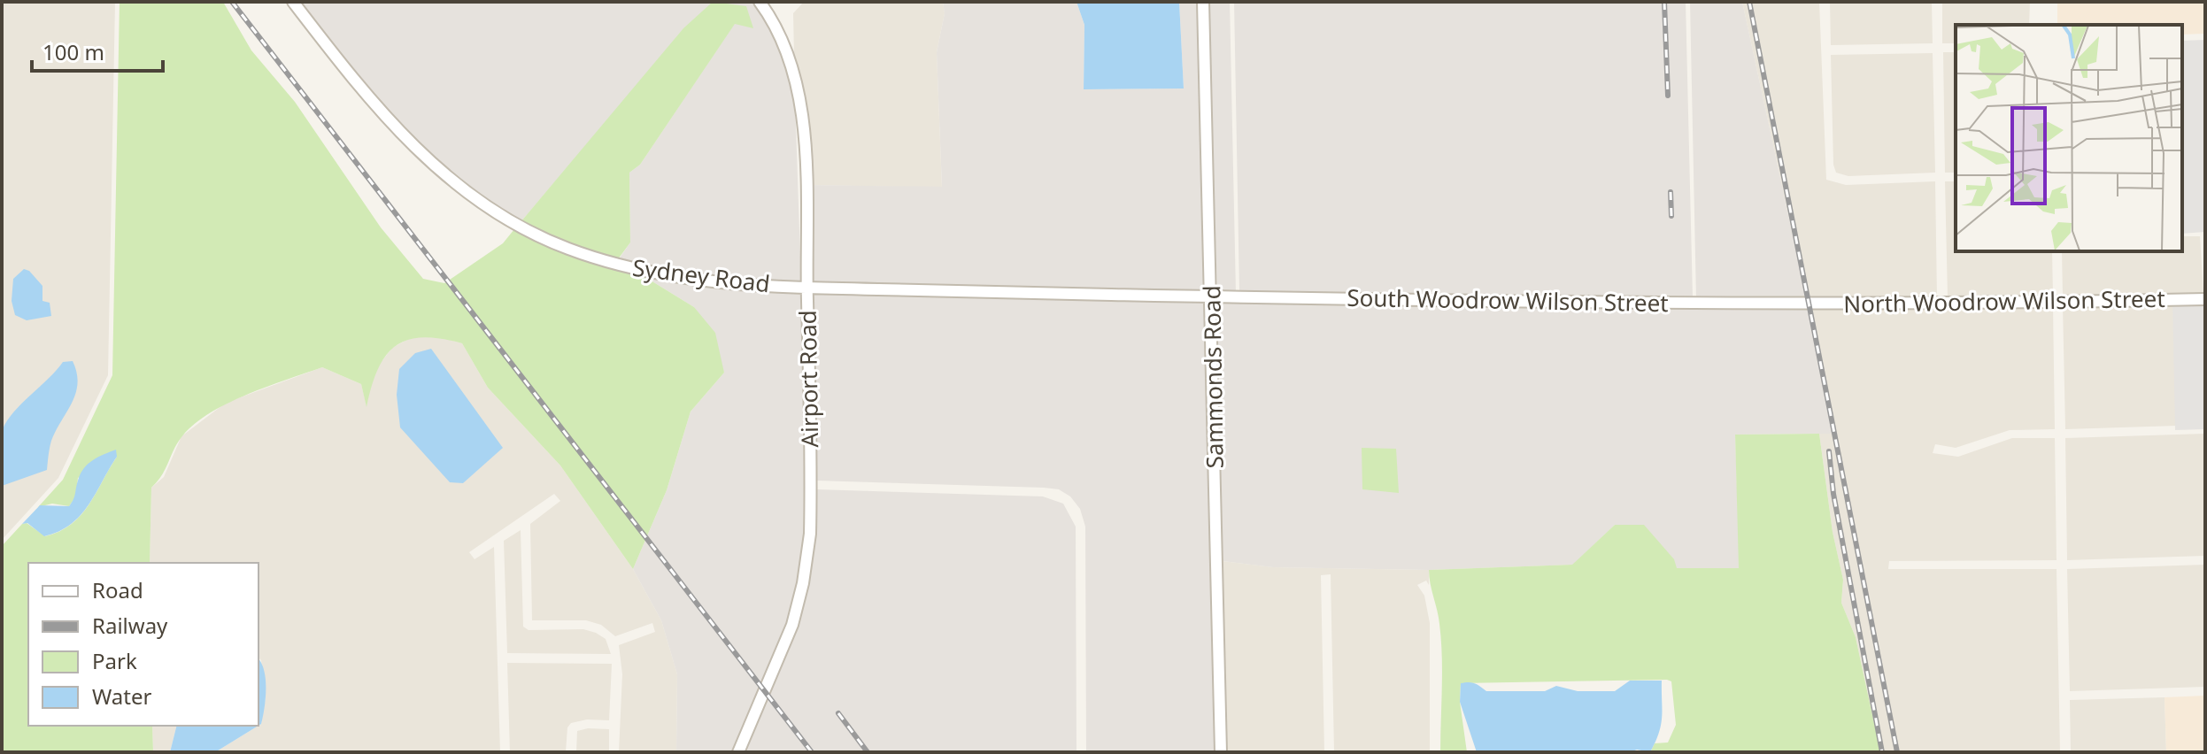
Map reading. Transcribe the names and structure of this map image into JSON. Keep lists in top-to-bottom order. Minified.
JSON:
{"streets":{"street":["Sydney Road","South Woodrow Wilson Street","North Woodrow Wilson Street","Sammonds Road","Airport Road"]},"crossings":[["Sydney Road","South Woodrow Wilson Street"],["Sydney Road","Sammonds Road"],["Sydney Road","Airport Road"],["South Woodrow Wilson Street","North Woodrow Wilson Street"],["South Woodrow Wilson Street","Sammonds Road"]],"legend":["Road","Railway","Park","Water"],"scale_bar":"100 m"}
